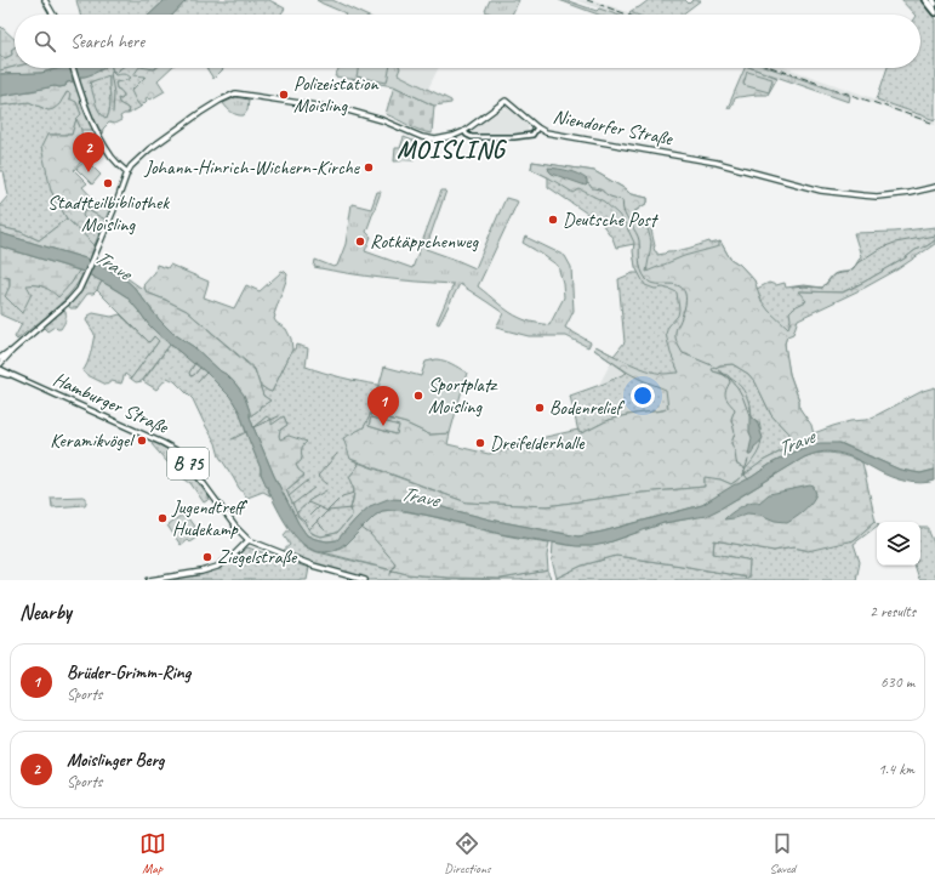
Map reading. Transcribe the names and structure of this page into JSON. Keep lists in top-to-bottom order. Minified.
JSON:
{"streets":{"main road":["Niendorfer Straße","Hamburger Straße","B 75"]},"crossings":[["Hamburger Straße","B 75"]],"districts":["MOISLING"],"water":["Trave"],"places":["Polizeistation Moisling","Johann-Hinrich-Wichern-Kirche","Stadtteilbibliothek Moisling","Deutsche Post","Rotkäppchenweg","Sportplatz Moisling","Bodenrelief","Keramikvögel","Dreifelderhalle","Jugendtreff Hudekamp","Ziegelstraße"],"page":{"search":"Search here","pins":["2","1"],"heading":["Nearby","2 results"],"list":[{"mark":"1","name":"Brüder-Grimm-Ring","note":"Sports","value":"630 m"},{"mark":"2","name":"Moislinger Berg","note":"Sports","value":"1.4 km"}],"nav":["Map","Directions","Saved"]}}
